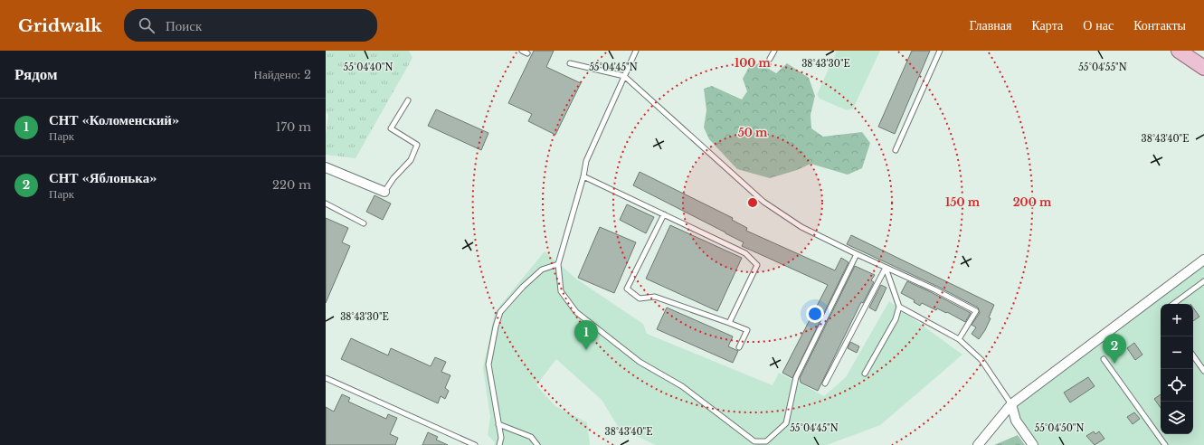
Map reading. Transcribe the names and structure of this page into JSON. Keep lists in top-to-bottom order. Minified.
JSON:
{"page":{"header":"Gridwalk","search":"Поиск","nav":["Главная","Карта","О нас","Контакты"],"heading":["Рядом","Найдено: 2"],"list":[{"mark":"1","name":"СНТ «Коломенский»","note":"Парк","value":"170 m"},{"mark":"2","name":"СНТ «Яблонька»","note":"Парк","value":"220 m"}],"map_buttons":["+","−"],"pins":["1","2"]},"coordinates":["38°43'30\"E","55°04'40\"N","55°04'45\"N","55°04'55\"N","38°43'40\"E","55°04'50\"N"],"rings":["100 m","50 m","150 m","200 m"]}
